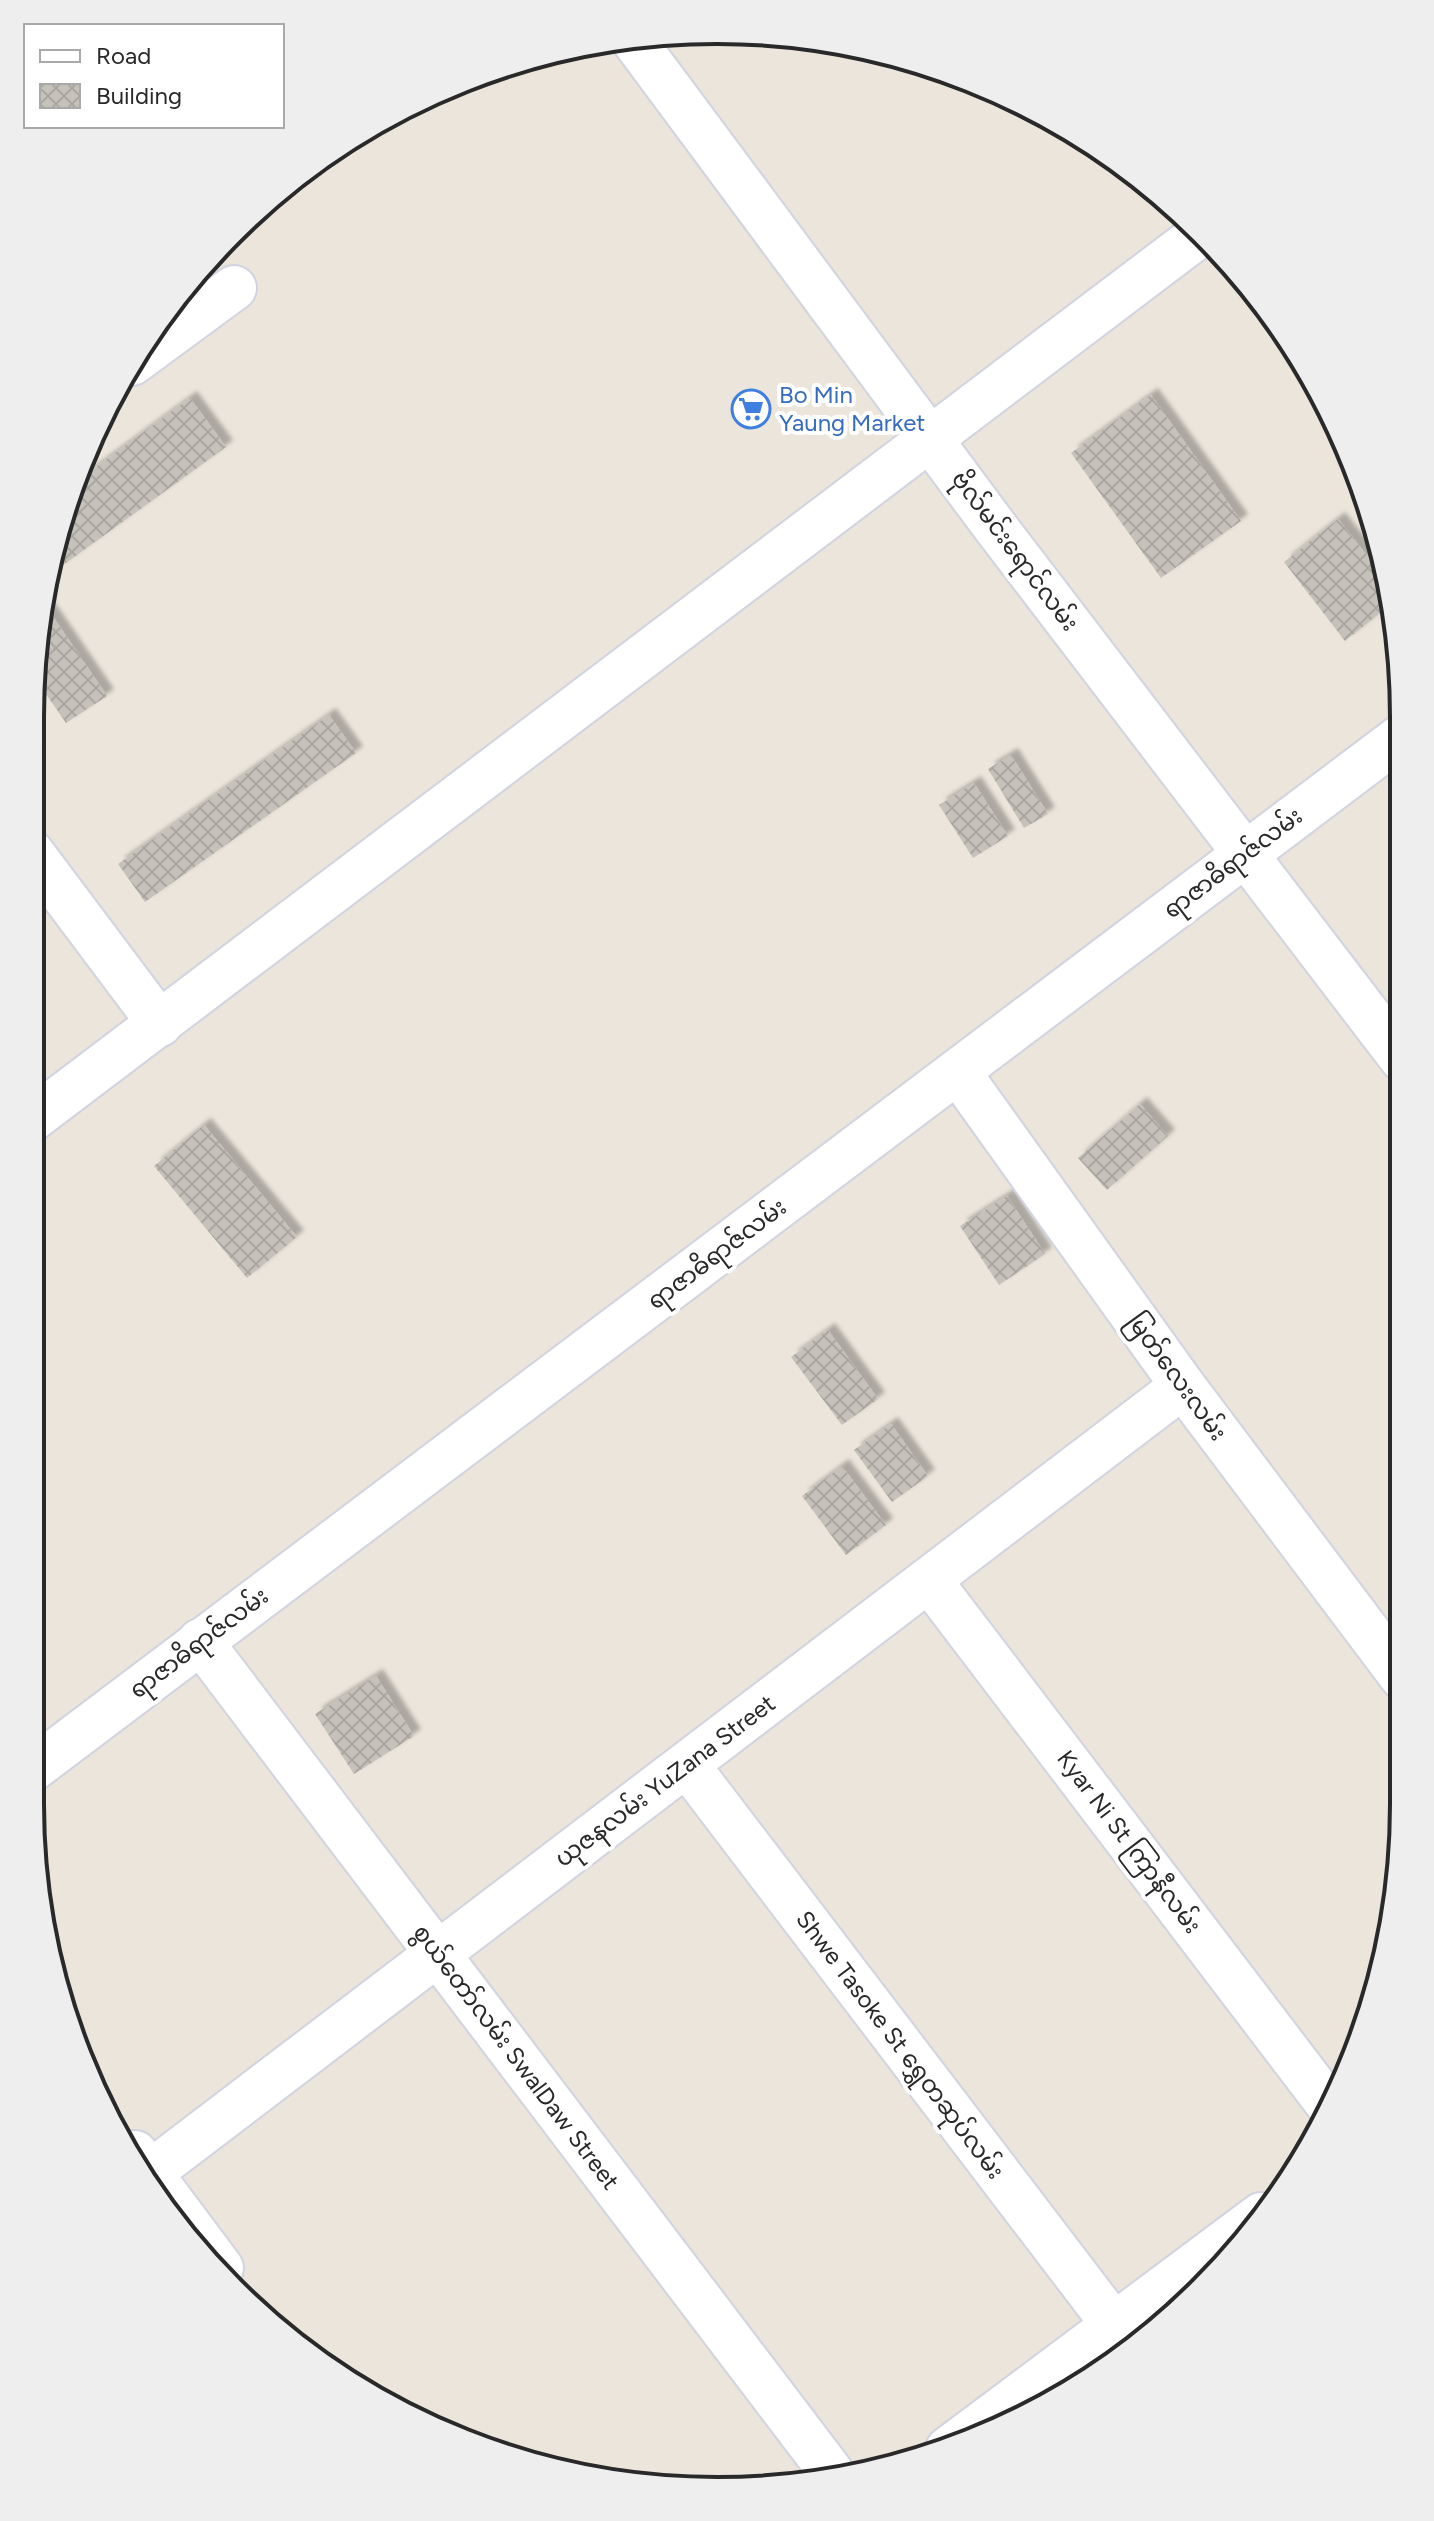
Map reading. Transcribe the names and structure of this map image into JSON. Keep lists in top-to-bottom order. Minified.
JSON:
{"streets":{"street":["ဗိုလ်မင်းရောင်လမ်း","ရာဇာဓိရာဇ်လမ်း","မြတ်လေးလမ်း","ယုဇနလမ်း YuZana Street","Kyar Ni St ကြာနီလမ်း","Shwe Tasoke St ရွှေတဆုပ်လမ်း","စွယ်တော်လမ်း SwalDaw Street"]},"crossings":[["ဗိုလ်မင်းရောင်လမ်း","ရာဇာဓိရာဇ်လမ်း"],["ရာဇာဓိရာဇ်လမ်း","မြတ်လေးလမ်း"],["ရာဇာဓိရာဇ်လမ်း","စွယ်တော်လမ်း SwalDaw Street"],["မြတ်လေးလမ်း","ယုဇနလမ်း YuZana Street"],["ယုဇနလမ်း YuZana Street","Kyar Ni St ကြာနီလမ်း"],["ယုဇနလမ်း YuZana Street","Shwe Tasoke St ရွှေတဆုပ်လမ်း"],["ယုဇနလမ်း YuZana Street","စွယ်တော်လမ်း SwalDaw Street"]],"places":{"supermarket":["Bo Min Yaung Market"]},"legend":["Road","Building"]}
